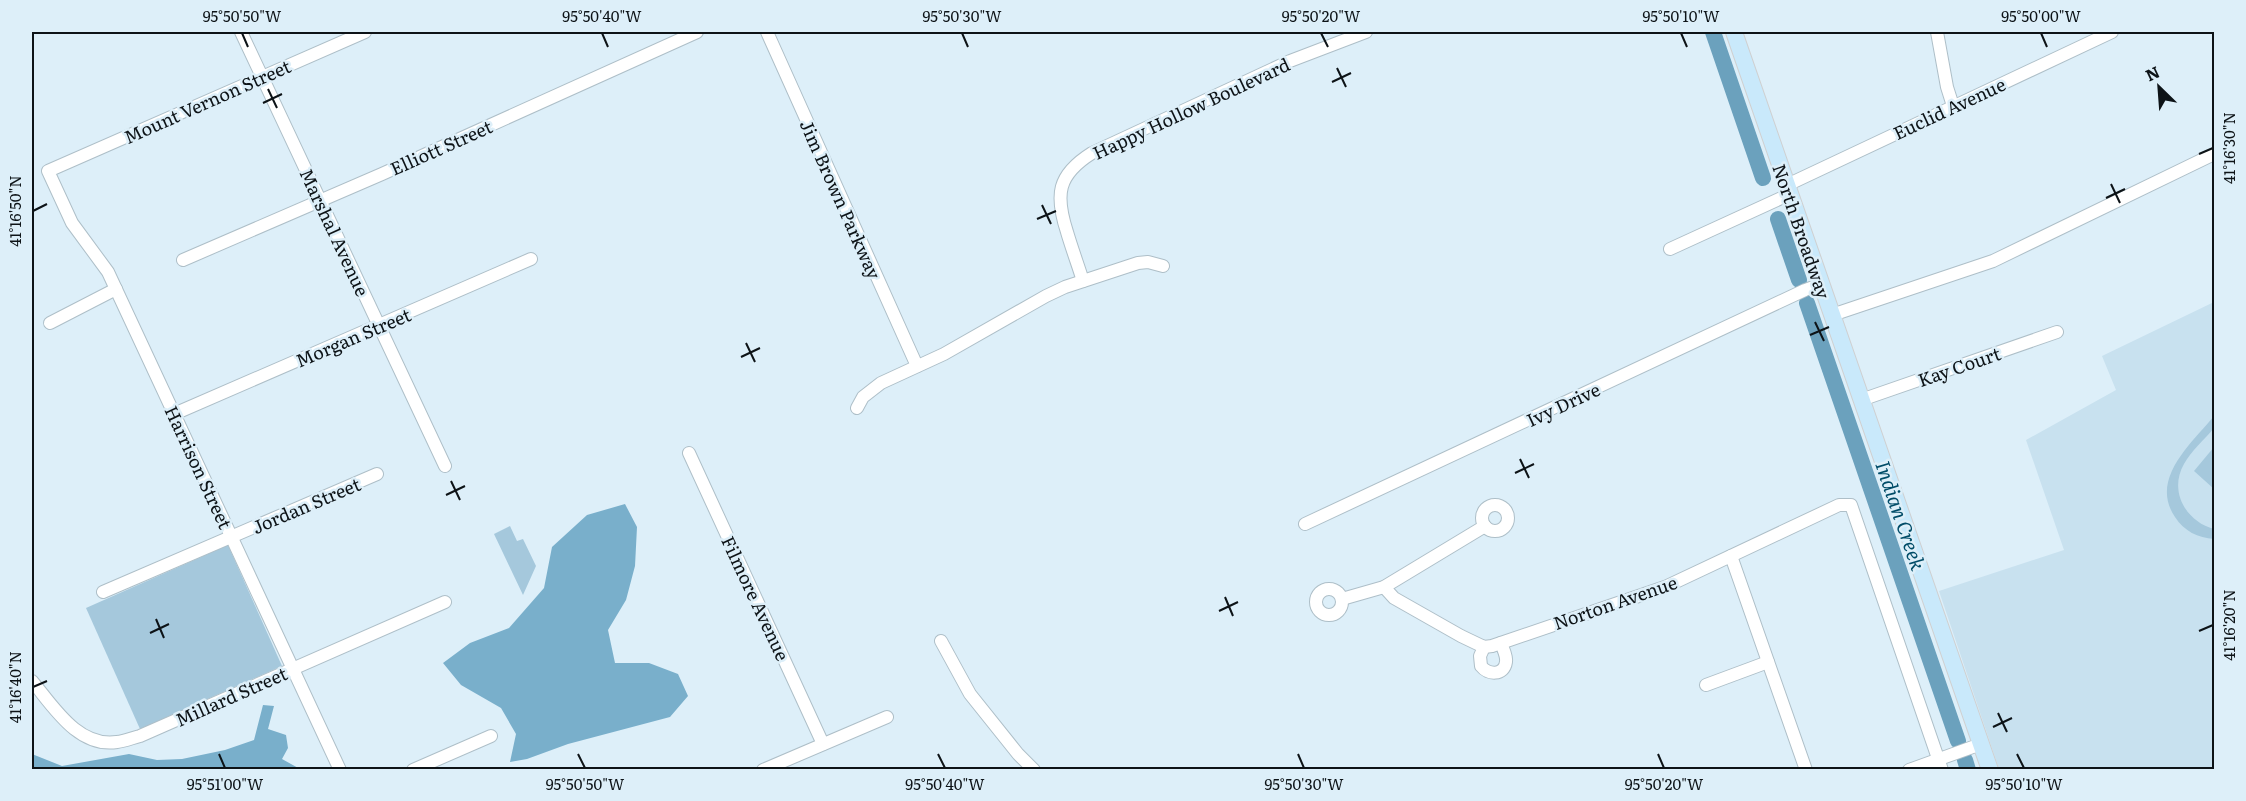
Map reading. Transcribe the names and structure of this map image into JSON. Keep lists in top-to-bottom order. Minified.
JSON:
{"streets":{"main road":["North Broadway"],"street":["Mount Vernon Street","Happy Hollow Boulevard","Euclid Avenue","Elliott Street","Jim Brown Parkway","Marshal Avenue","Morgan Street","Kay Court","Ivy Drive","Harrison Street","Jordan Street","Filmore Avenue","Norton Avenue","Millard Street"]},"crossings":[["Mount Vernon Street","Marshal Avenue"],["Mount Vernon Street","Harrison Street"],["Euclid Avenue","North Broadway"],["Elliott Street","Marshal Avenue"],["North Broadway","Kay Court"],["North Broadway","Ivy Drive"],["Marshal Avenue","Morgan Street"],["Morgan Street","Harrison Street"],["Harrison Street","Jordan Street"],["Harrison Street","Millard Street"]],"water":["Indian Creek"],"north":"top left","coordinates":["95°50'50\"W","95°50'40\"W","95°50'30\"W","95°50'20\"W","95°50'10\"W","95°50'00\"W","41°16'30\"N","41°16'50\"N","41°16'20\"N","41°16'40\"N","95°51'00\"W"]}
